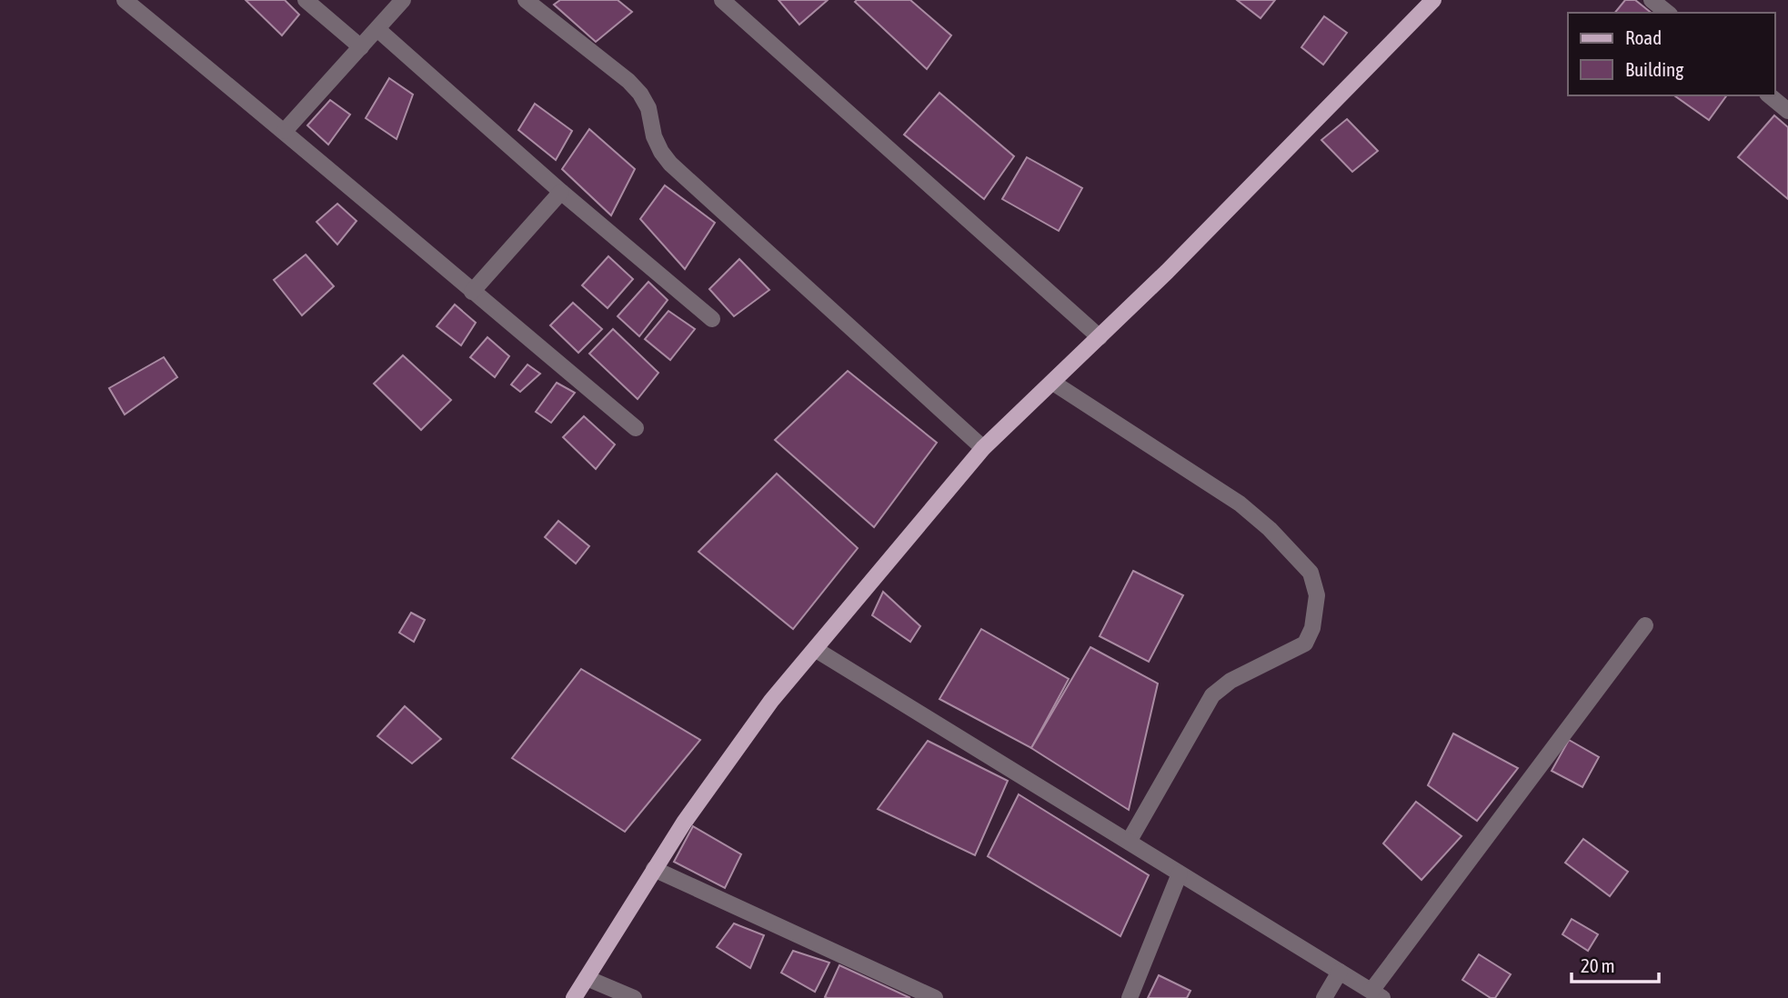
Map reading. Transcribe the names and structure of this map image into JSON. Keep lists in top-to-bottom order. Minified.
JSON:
{"legend":["Road","Building"],"scale_bar":"20 m"}
